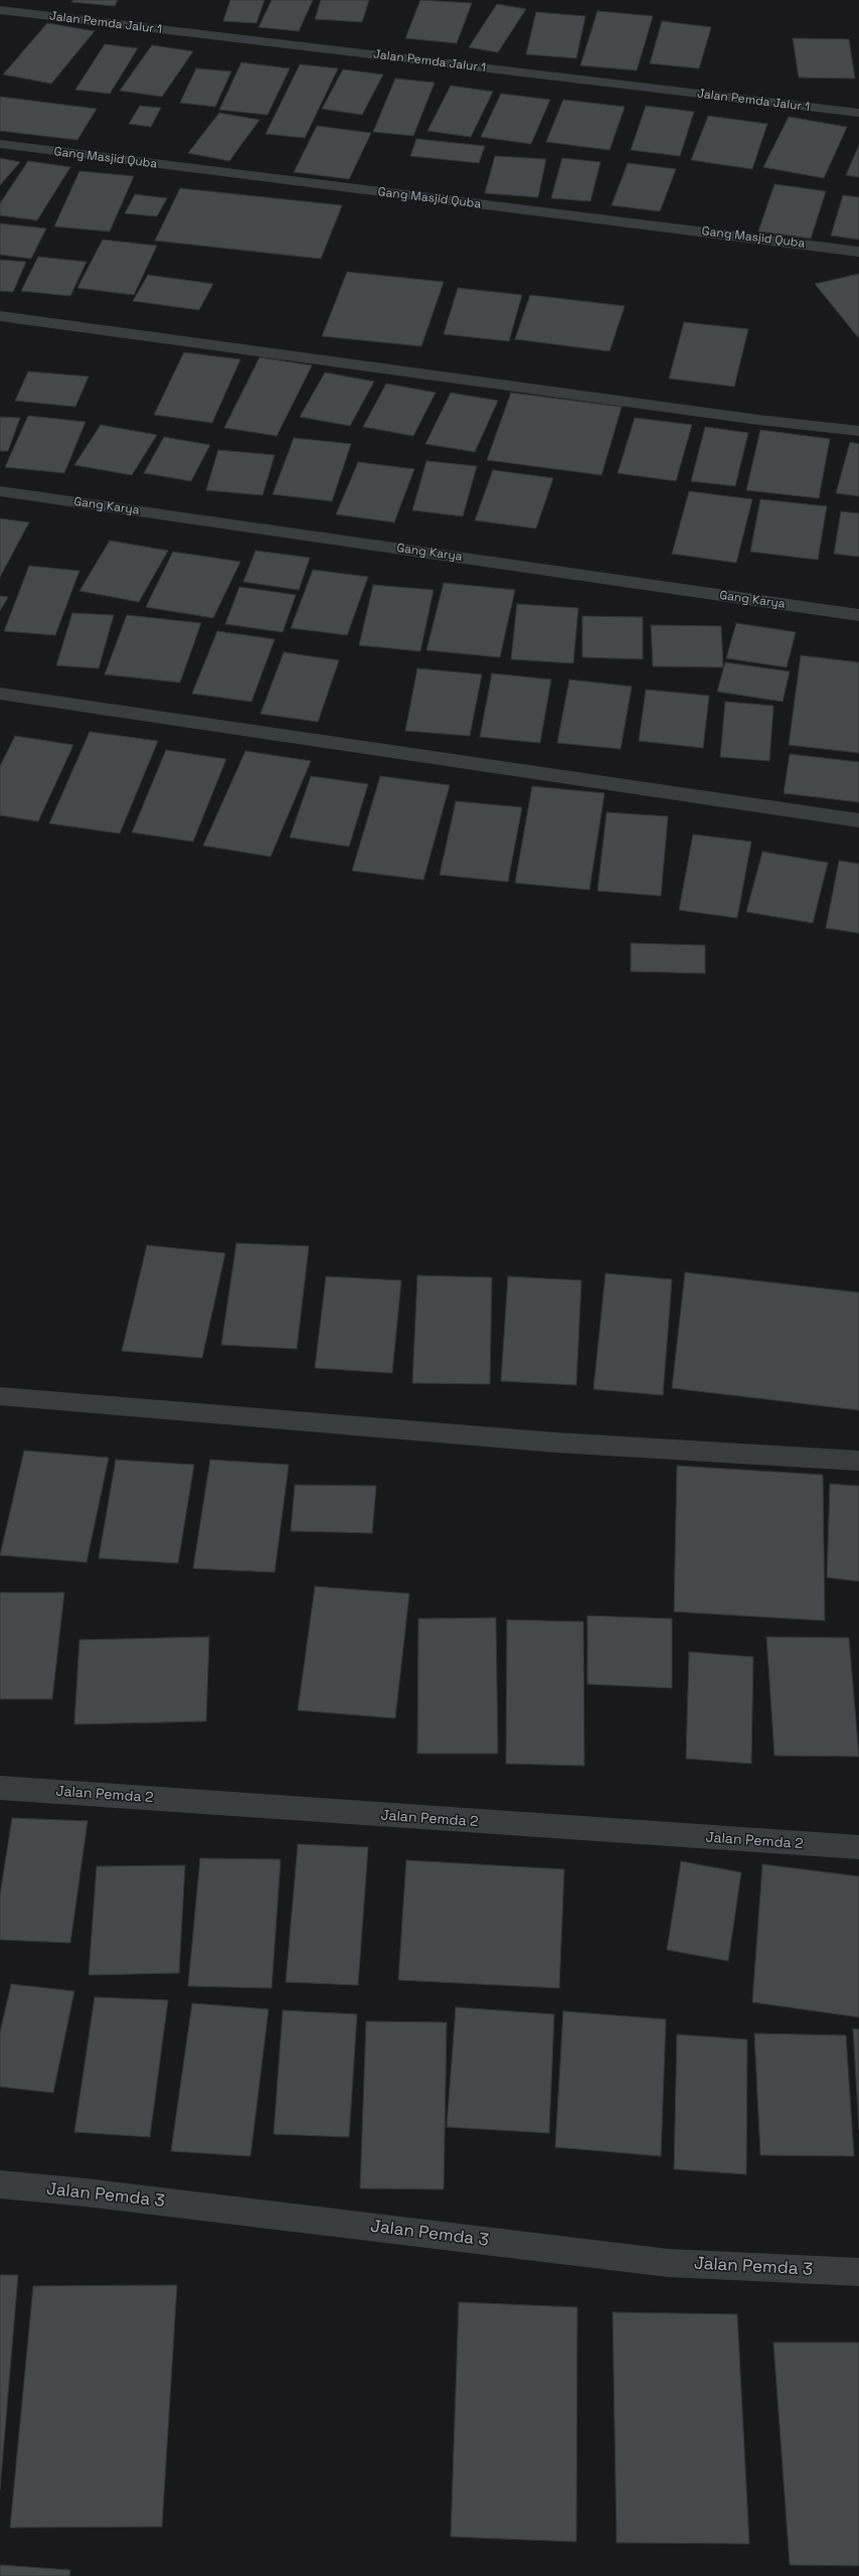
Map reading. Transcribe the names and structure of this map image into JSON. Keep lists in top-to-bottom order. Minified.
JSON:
{"streets":{"street":["Jalan Pemda Jalur 1","Gang Masjid Quba","Gang Karya","Jalan Pemda 2","Jalan Pemda 3"]}}
